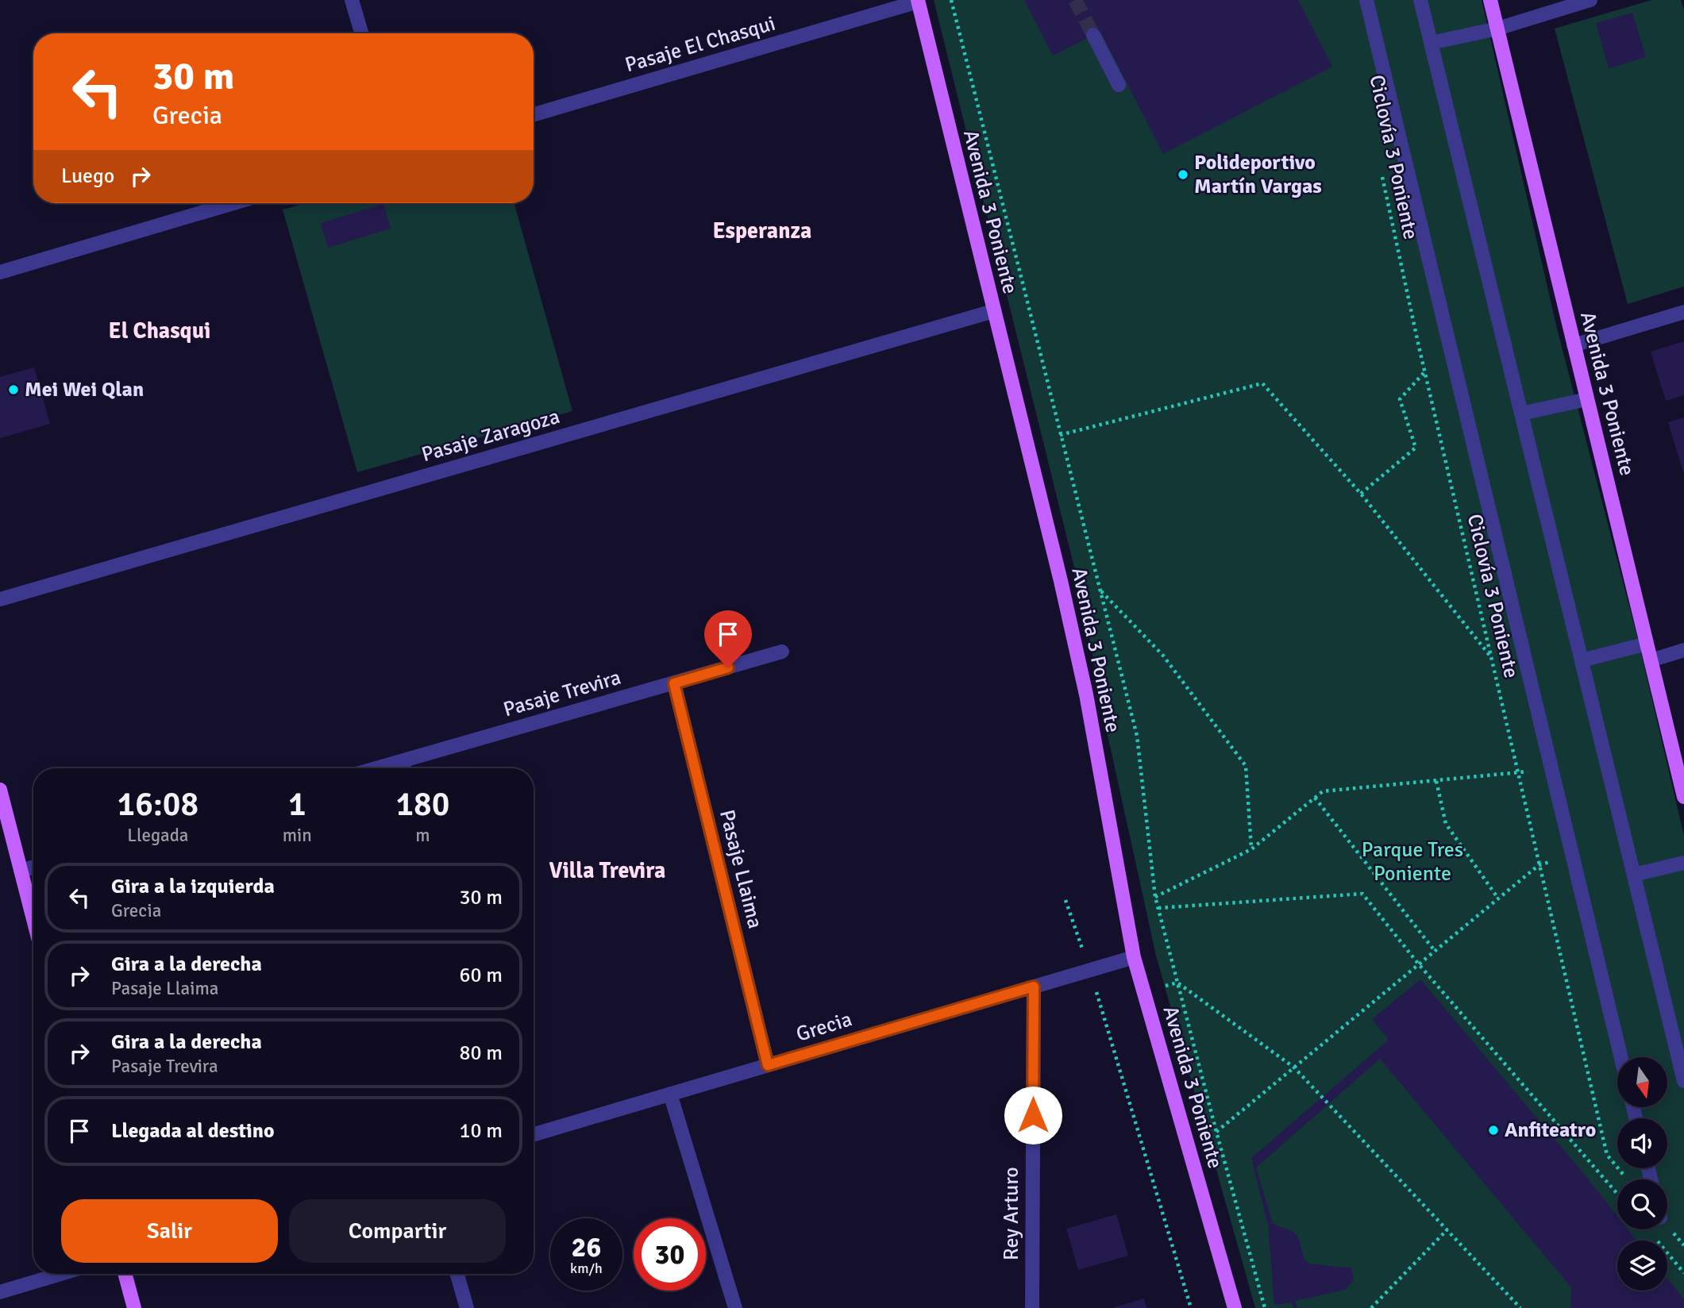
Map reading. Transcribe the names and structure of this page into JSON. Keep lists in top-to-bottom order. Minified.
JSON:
{"streets":{"main road":["Avenida 3 Poniente"],"street":["Pasaje El Chasqui","Pasaje Zaragoza","Pasaje Trevira","Pasaje Llaima","Grecia","Rey Arturo"],"path":["Ciclovía 3 Poniente"]},"crossings":[["Pasaje El Chasqui","Avenida 3 Poniente"],["Avenida 3 Poniente","Pasaje Zaragoza"],["Avenida 3 Poniente","Grecia"],["Pasaje Trevira","Pasaje Llaima"],["Pasaje Llaima","Grecia"],["Grecia","Rey Arturo"]],"districts":["Esperanza","El Chasqui","Villa Trevira"],"parks":["Parque Tres Poniente"],"places":["Polideportivo Martín Vargas","Mei Wei Qlan","Anfiteatro"],"north":"bottom","page":{"turn":["30 m","Grecia"],"then":"Luego","eta":["16:08","Llegada","1","min","180","m"],"list":[{"name":"Gira a la izquierda","note":"Grecia","value":"30 m"},{"name":"Gira a la derecha","note":"Pasaje Llaima","value":"60 m"},{"name":"Gira a la derecha","note":"Pasaje Trevira","value":"80 m"},{"name":"Llegada al destino","value":"10 m"}],"buttons":["Salir","Compartir"],"speed":"26 km/h","limit":"30"}}
